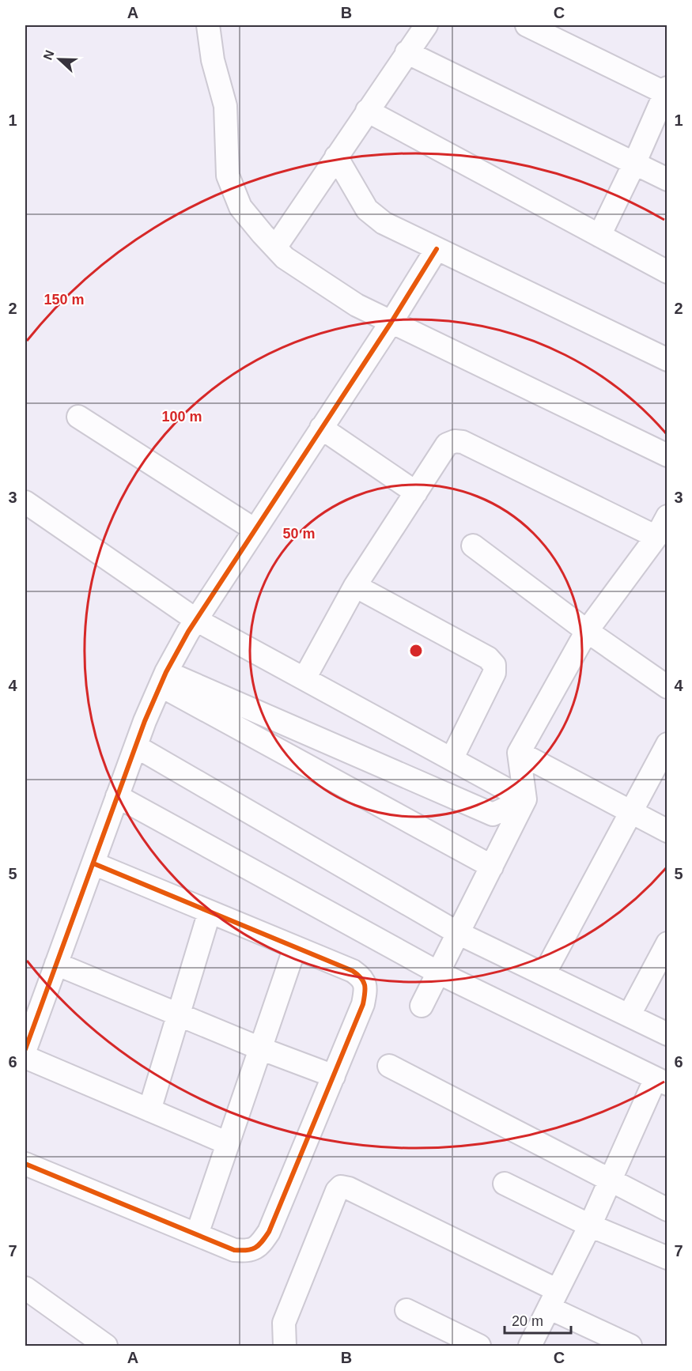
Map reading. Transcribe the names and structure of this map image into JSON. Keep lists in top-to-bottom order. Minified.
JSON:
{"scale_bar":"20 m","north":"left","grid":{"columns":["A","B","C"],"rows":["1","2","3","4","5","6","7"]},"rings":["150 m","100 m","50 m"]}
